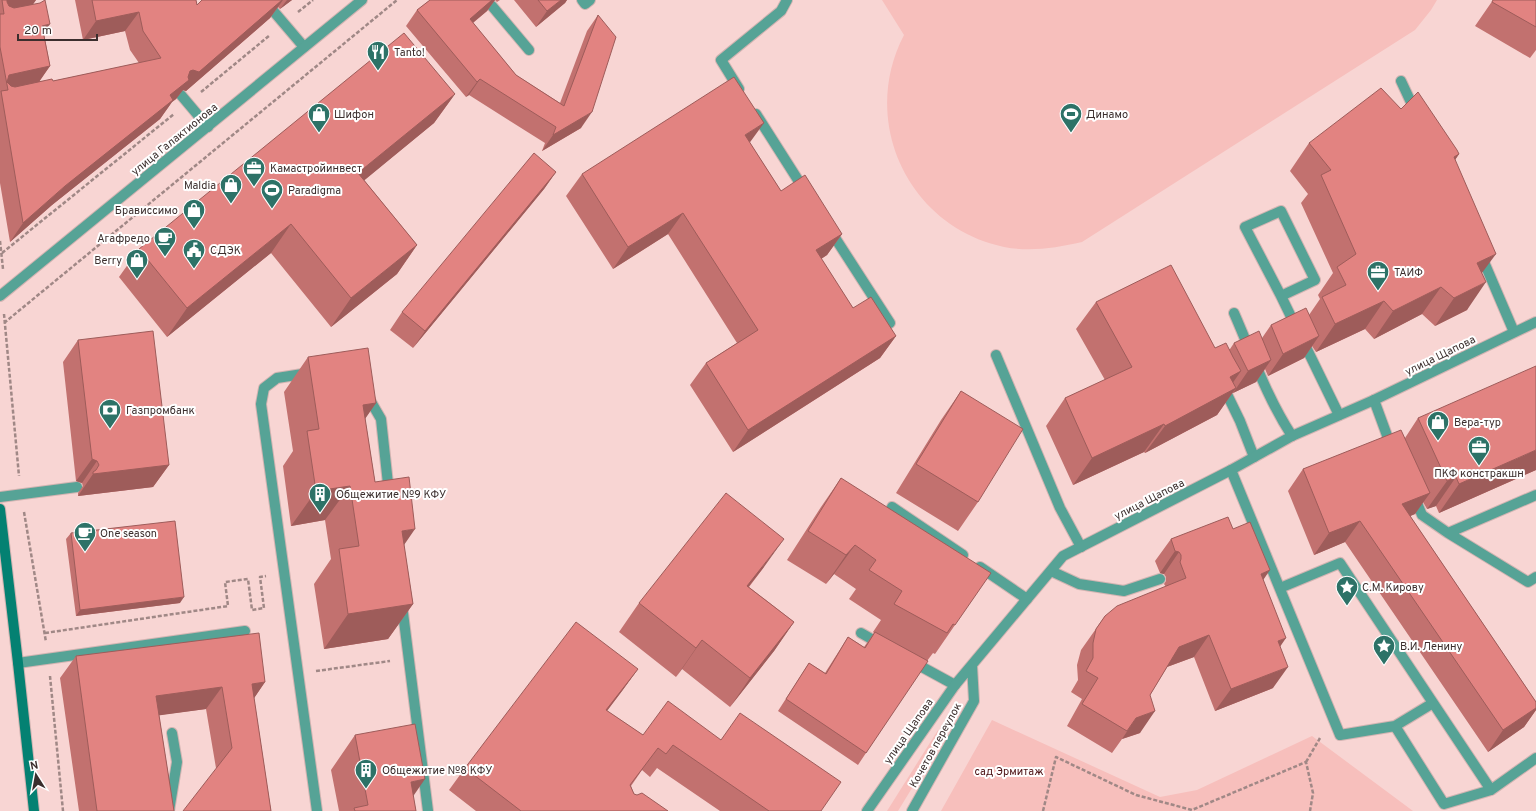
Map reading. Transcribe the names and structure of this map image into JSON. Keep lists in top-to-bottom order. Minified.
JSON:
{"streets":{"street":["улица Галактионова","улица Щапова","Кочетов переулок"]},"crossings":[["улица Щапова","Кочетов переулок"]],"parks":["сад Эрмитаж"],"places":{"restaurant":["Tanto!"],"shop":["Шифон","Maldia","Брависсимо","Berry","Вера-тур"],"sports":["Динамо","Paradigma"],"office":["Камастройинвест","ТАИФ","ПКФ констракшн"],"cafe":["Агафредо","One season"],"public building":["СДЭК"],"bank":["Газпромбанк"],"building":["Общежитие №9 КФУ","Общежитие №8 КФУ"],"place":["С.М. Кирову","В.И. Ленину"]},"scale_bar":"20 m","north":"top"}
